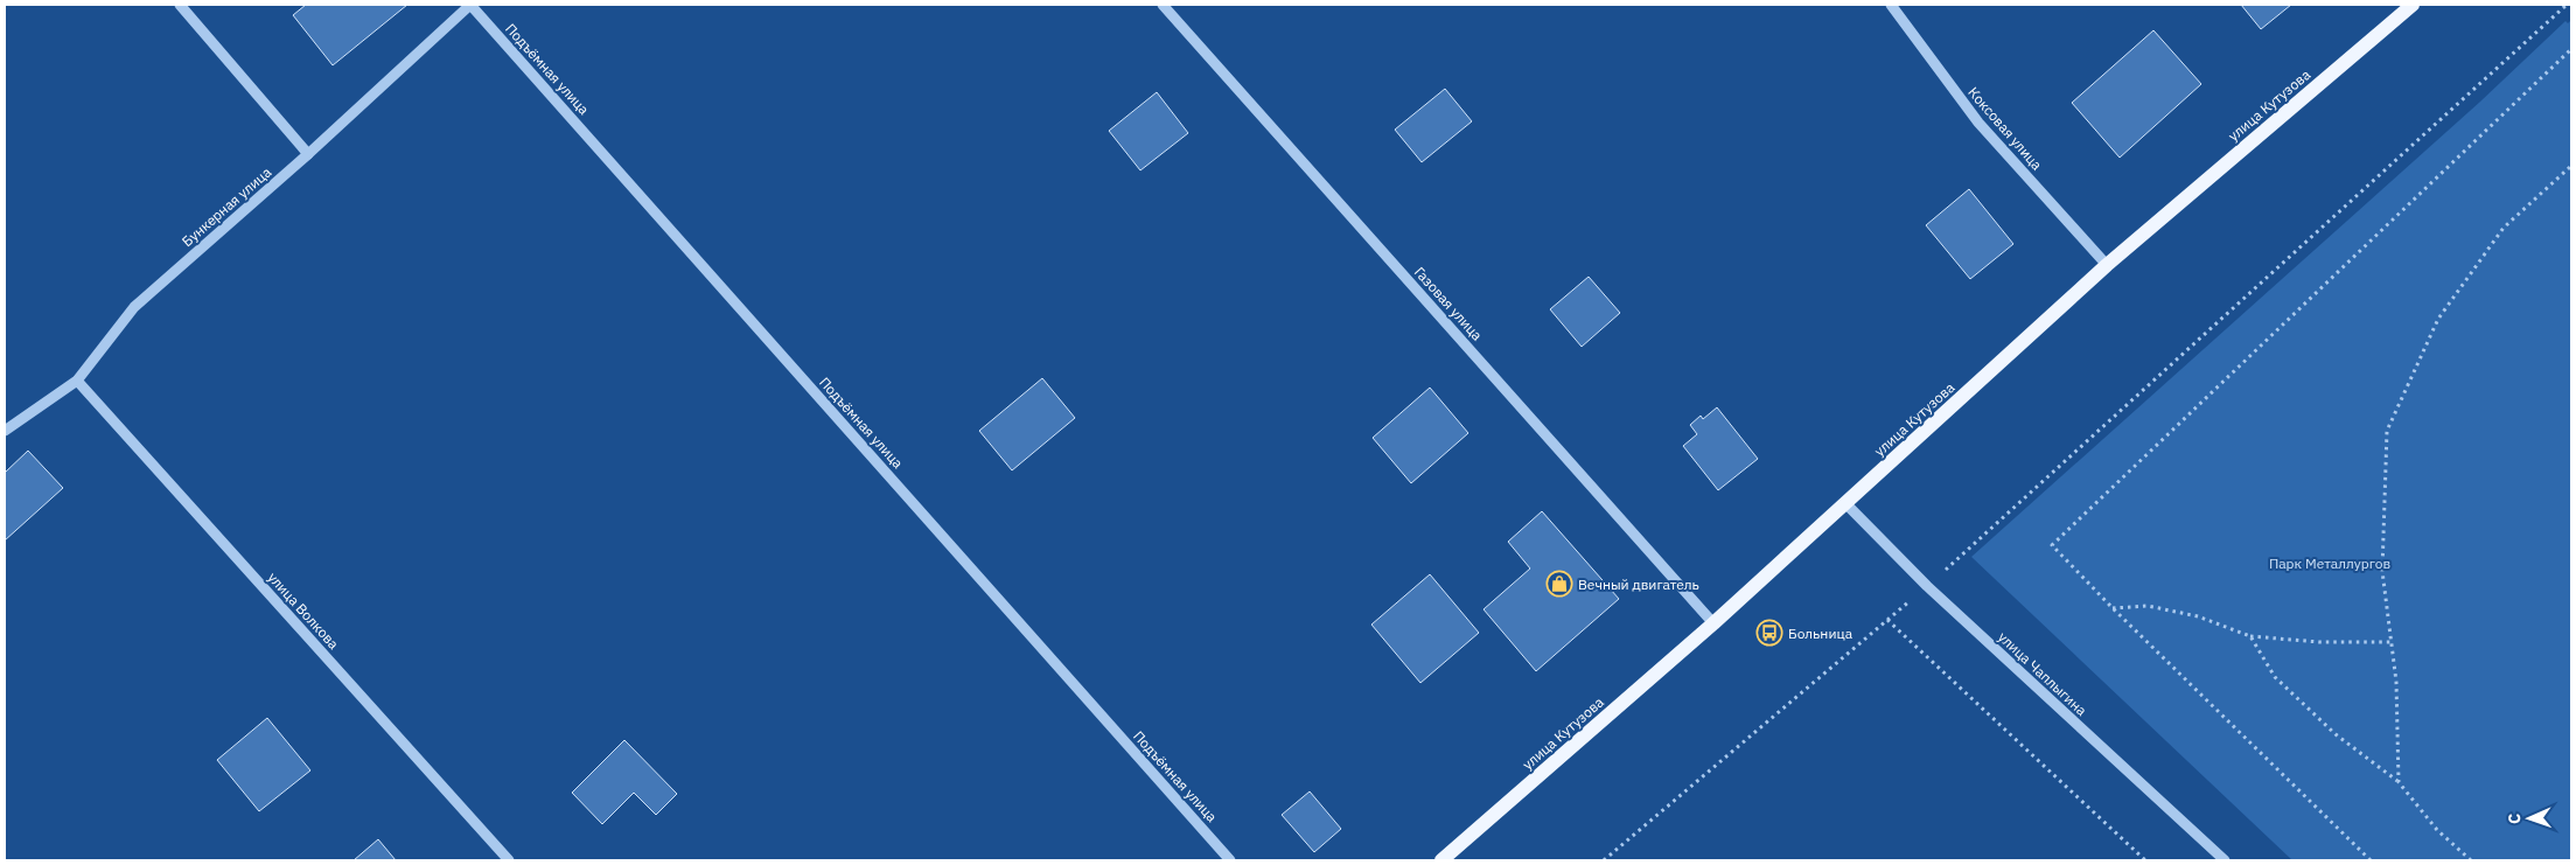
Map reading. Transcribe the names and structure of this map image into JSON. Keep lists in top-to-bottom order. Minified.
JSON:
{"streets":{"main road":["улица Кутузова"],"street":["Подъёмная улица","Коксовая улица","Бункерная улица","Газовая улица","улица Волкова","улица Чаплыгина"]},"crossings":[["Подъёмная улица","Бункерная улица"],["улица Кутузова","Коксовая улица"],["улица Кутузова","Газовая улица"],["улица Кутузова","улица Чаплыгина"],["Бункерная улица","улица Волкова"]],"parks":["Парк Металлургов"],"places":{"shop":["Вечный двигатель"],"bus stop":["Больница"]},"north":"left"}
